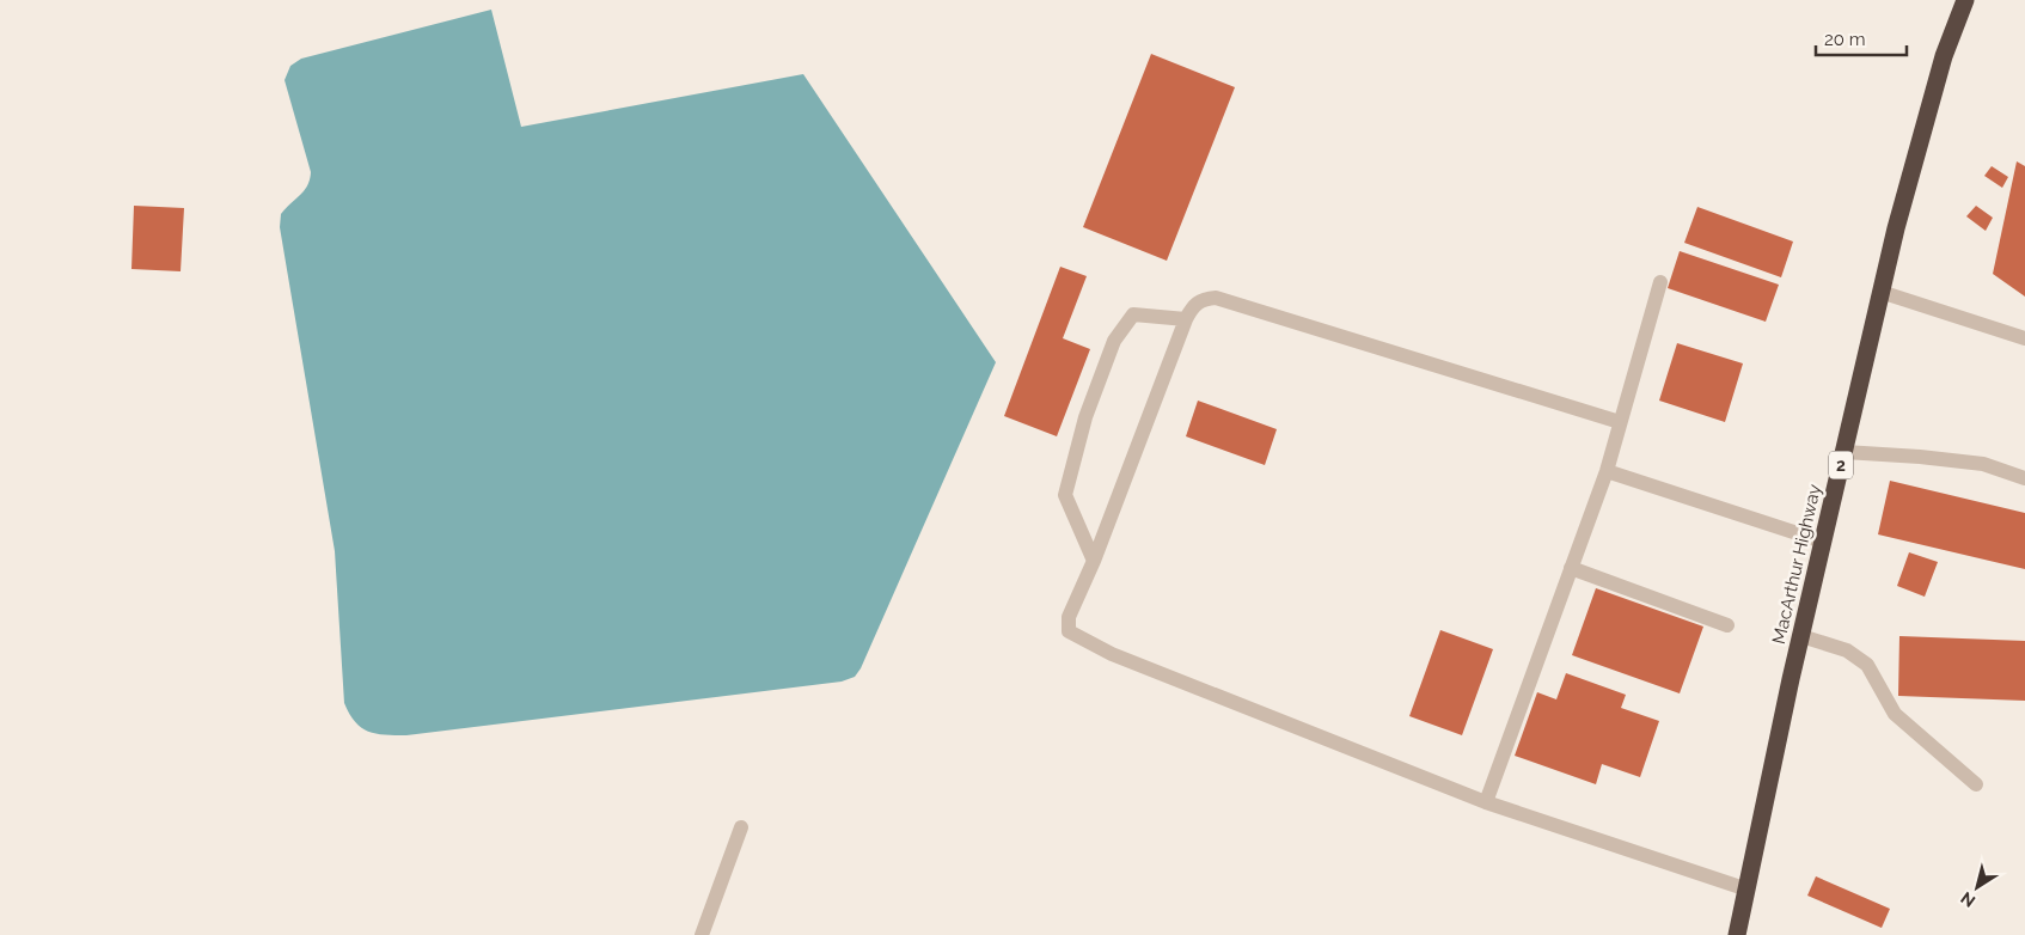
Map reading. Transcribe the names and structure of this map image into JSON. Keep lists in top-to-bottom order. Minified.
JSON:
{"streets":{"highway":["2","MacArthur Highway"]},"scale_bar":"20 m","north":"bottom left"}
